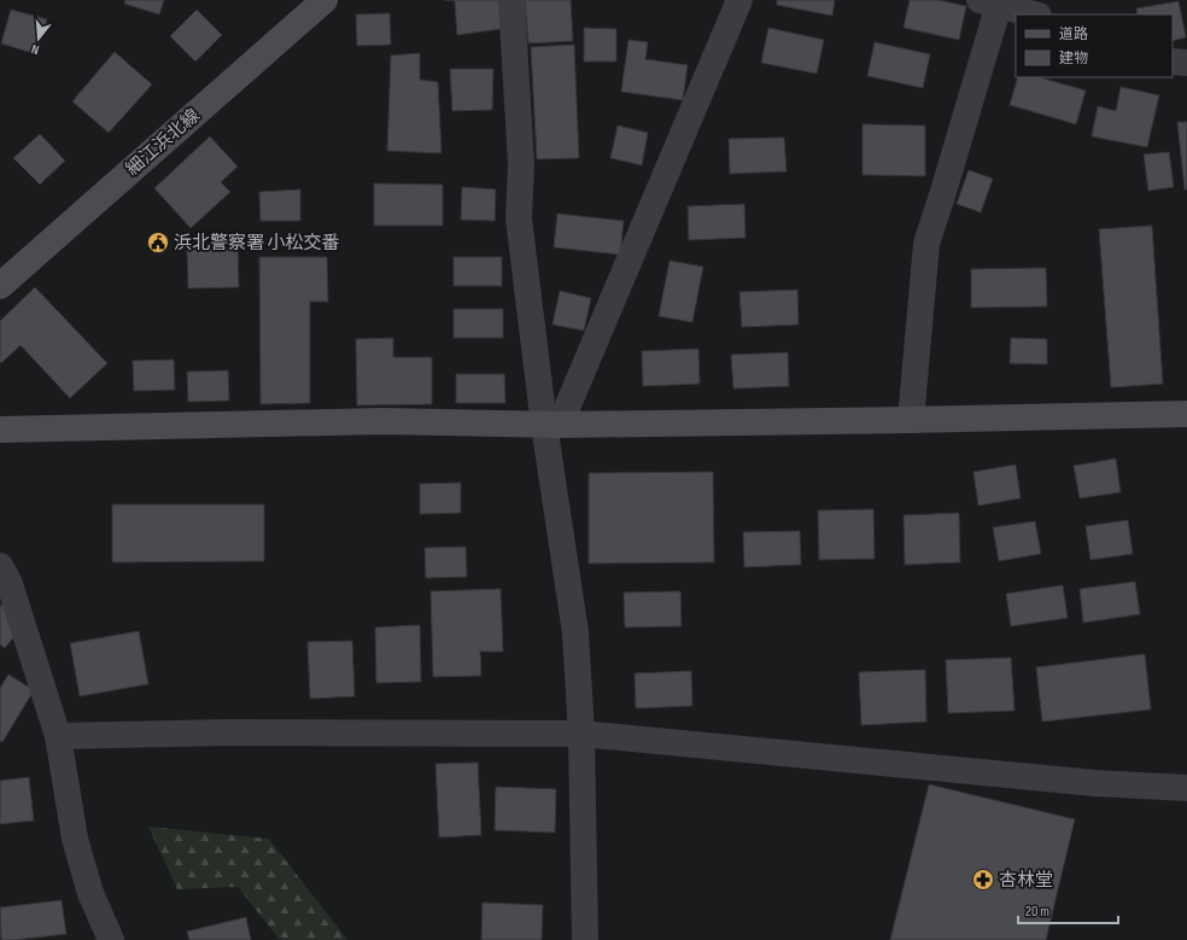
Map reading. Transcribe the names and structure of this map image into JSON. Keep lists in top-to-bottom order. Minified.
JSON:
{"streets":{"street":["細江浜北線"]},"places":{"public building":["浜北警察署 小松交番"],"pharmacy":["杏林堂"]},"legend":["道路","建物"],"scale_bar":"20 m","north":"bottom"}
